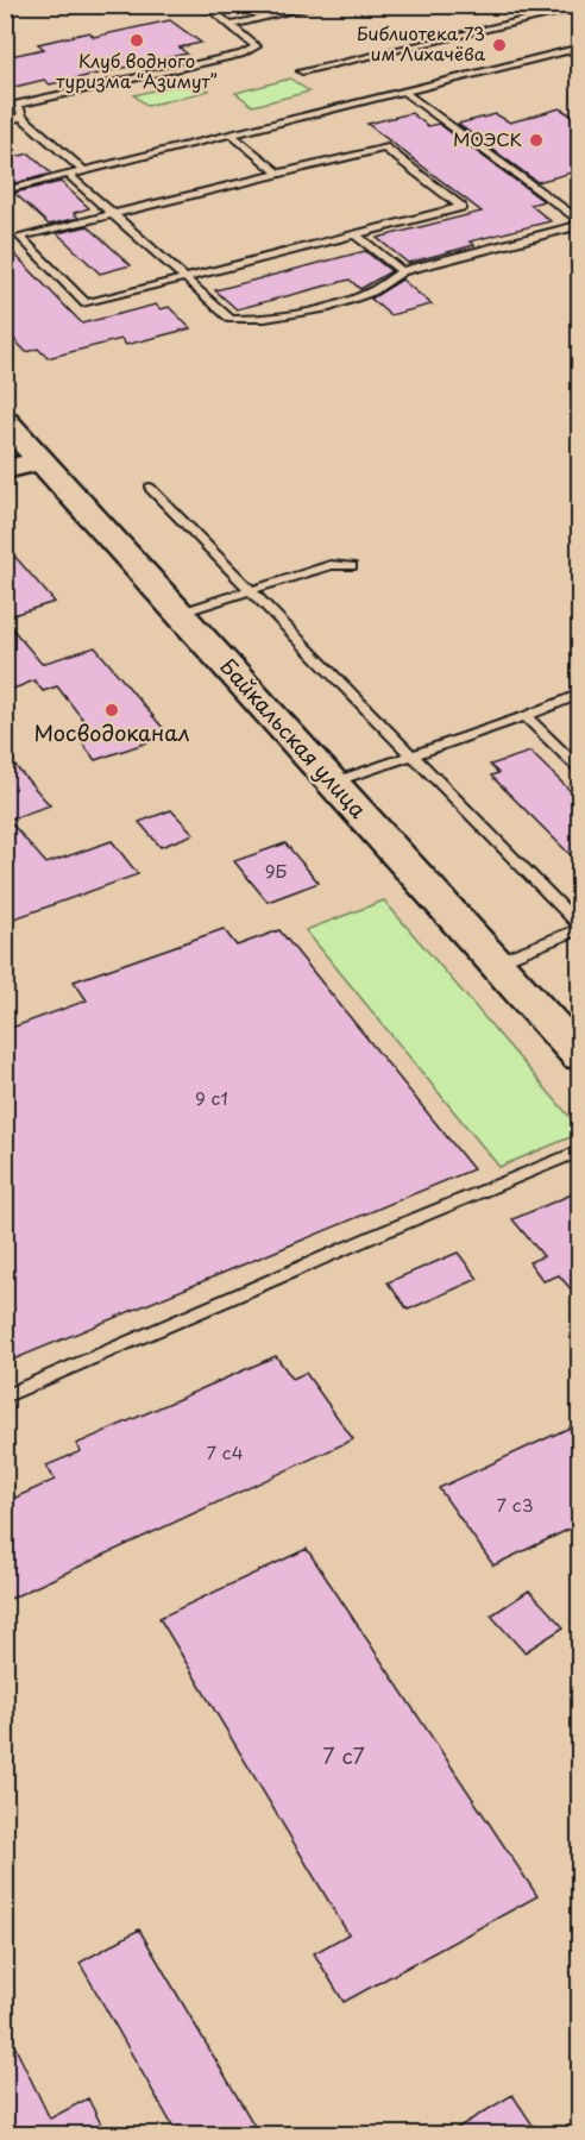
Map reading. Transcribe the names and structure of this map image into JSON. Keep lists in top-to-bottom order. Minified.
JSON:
{"streets":{"street":["Байкальская улица"]},"places":["Клуб водного туризма “Азимут”","Библиотека 73 им Лихачёва","МОЭСК","Мосводоканал"],"house_numbers":["9Б","9 с1","7 с4","7 с3","7 с7"]}
